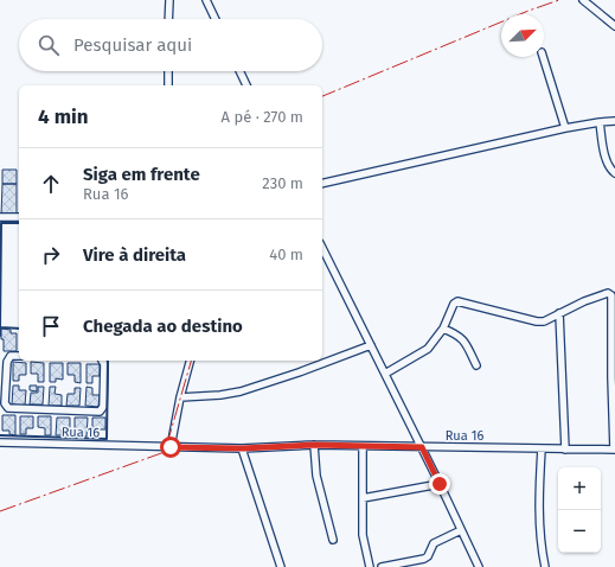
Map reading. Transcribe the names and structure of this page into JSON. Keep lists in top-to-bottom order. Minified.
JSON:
{"streets":{"street":["Rua 16"]},"north":"top right","page":{"search":"Pesquisar aqui","heading":["4 min","A pé · 270 m"],"list":[["Siga em frente","Rua 16","230 m"],["Vire à direita","40 m"],"Chegada ao destino"],"map_buttons":["+","−"]}}
